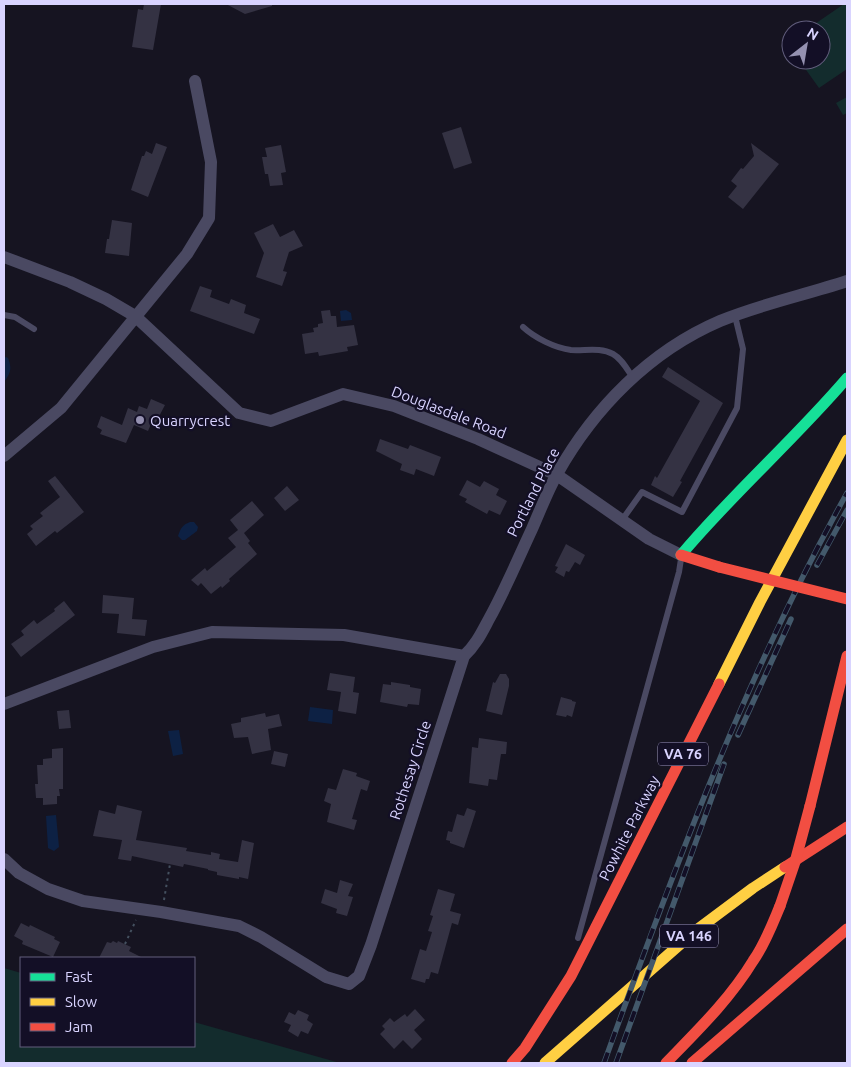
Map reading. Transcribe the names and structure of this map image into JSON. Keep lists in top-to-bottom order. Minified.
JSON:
{"streets":{"main road":["Douglasdale Road","VA 76","Powhite Parkway","VA 146"],"street":["Portland Place","Rothesay Circle"]},"crossings":[["Douglasdale Road","Portland Place"],["Portland Place","Rothesay Circle"]],"places":["Quarrycrest"],"legend":["Fast","Slow","Jam"],"north":"top right"}
